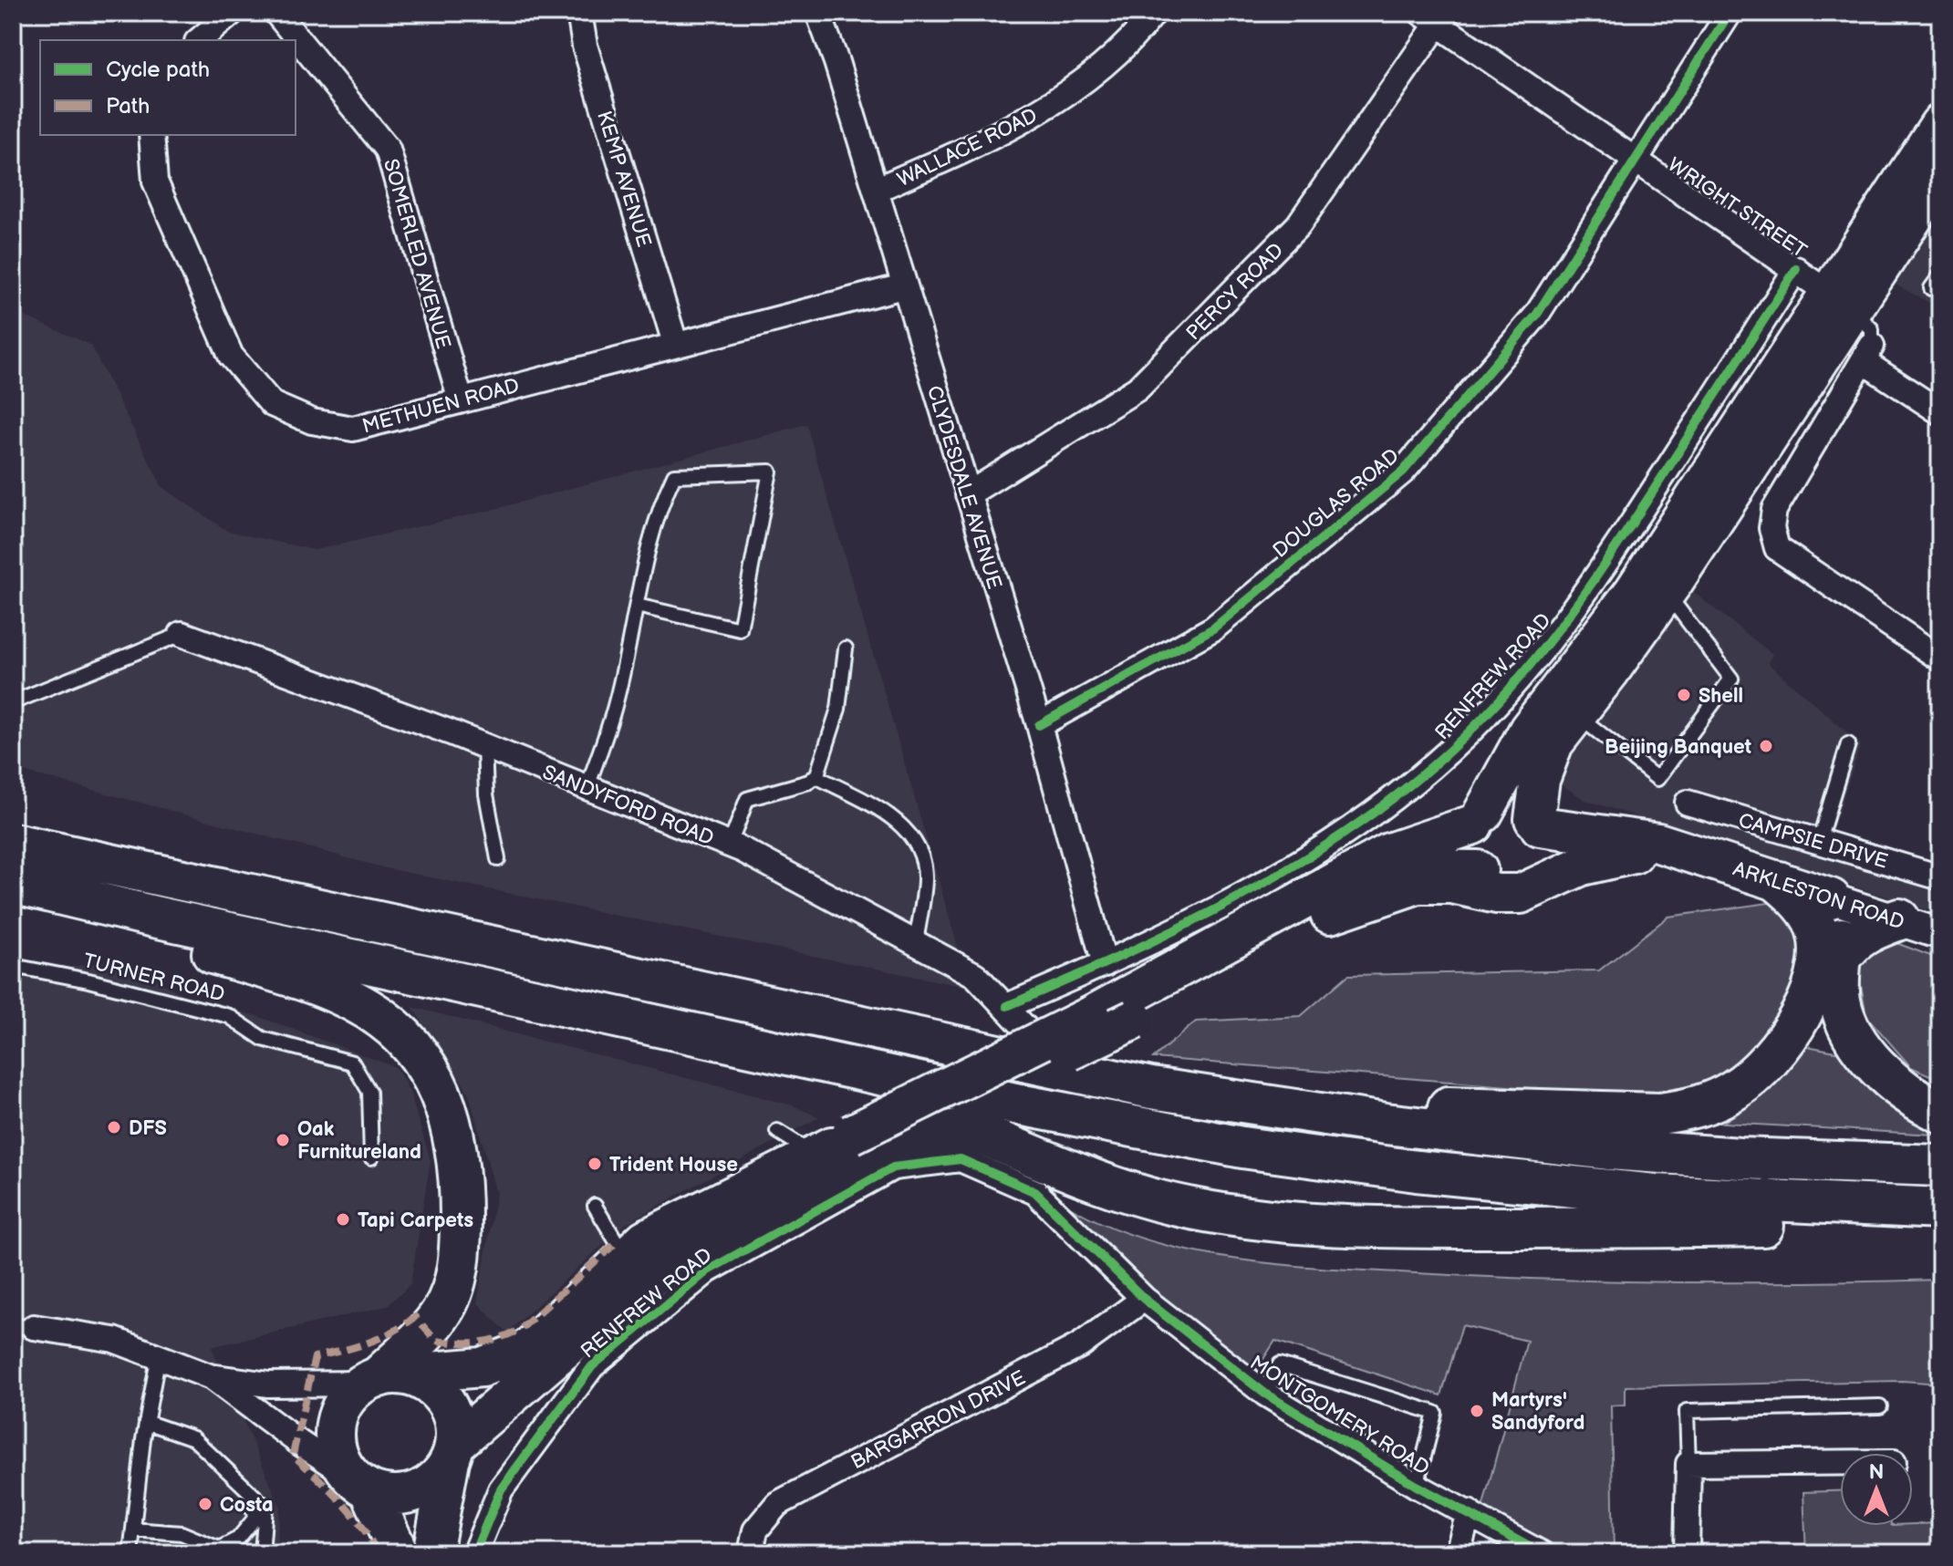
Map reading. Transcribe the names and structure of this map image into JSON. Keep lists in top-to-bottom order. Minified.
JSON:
{"streets":{"main road":["ARKLESTON ROAD"],"street":["WALLACE ROAD","KEMP AVENUE","WRIGHT STREET","SOMERLED AVENUE","PERCY ROAD","METHUEN ROAD","CLYDESDALE AVENUE","DOUGLAS ROAD","RENFREW ROAD","SANDYFORD ROAD","CAMPSIE DRIVE","MONTGOMERY ROAD","BARGARRON DRIVE"],"lane":["TURNER ROAD"]},"crossings":[["WALLACE ROAD","CLYDESDALE AVENUE"],["KEMP AVENUE","METHUEN ROAD"],["WRIGHT STREET","PERCY ROAD"],["WRIGHT STREET","DOUGLAS ROAD"],["WRIGHT STREET","RENFREW ROAD"],["SOMERLED AVENUE","METHUEN ROAD"],["PERCY ROAD","CLYDESDALE AVENUE"],["METHUEN ROAD","CLYDESDALE AVENUE"],["CLYDESDALE AVENUE","DOUGLAS ROAD"],["CLYDESDALE AVENUE","RENFREW ROAD"],["RENFREW ROAD","SANDYFORD ROAD"],["RENFREW ROAD","MONTGOMERY ROAD"],["MONTGOMERY ROAD","BARGARRON DRIVE"]],"places":["Shell","Beijing Banquet","DFS","Oak Furnitureland","Trident House","Tapi Carpets","Martyrs' Sandyford","Costa"],"legend":["Cycle path","Path"],"north":"top"}
